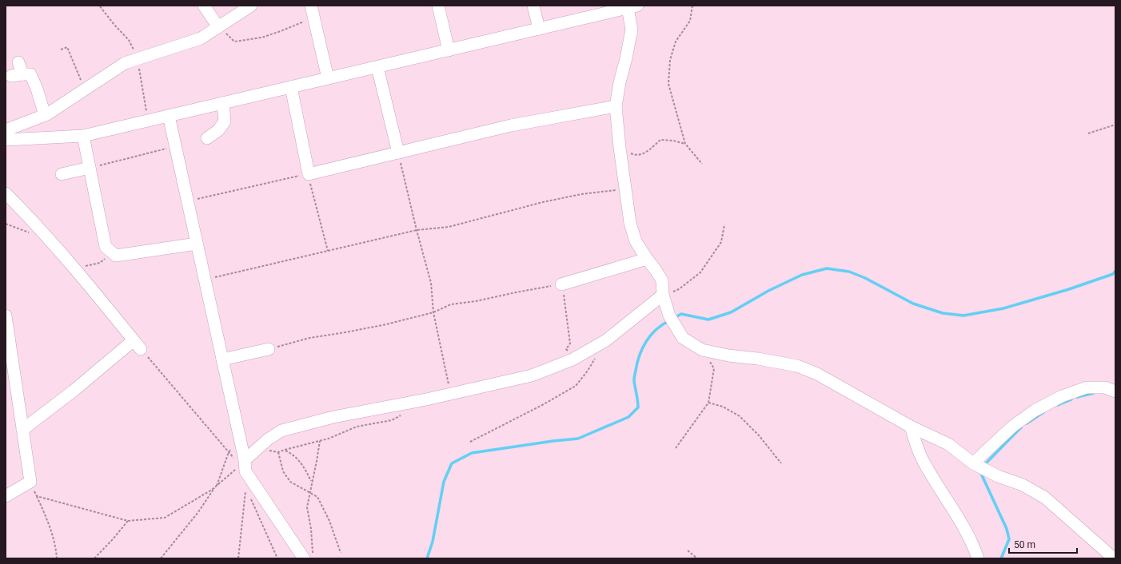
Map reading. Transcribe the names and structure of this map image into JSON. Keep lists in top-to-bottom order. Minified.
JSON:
{"scale_bar":"50 m"}
